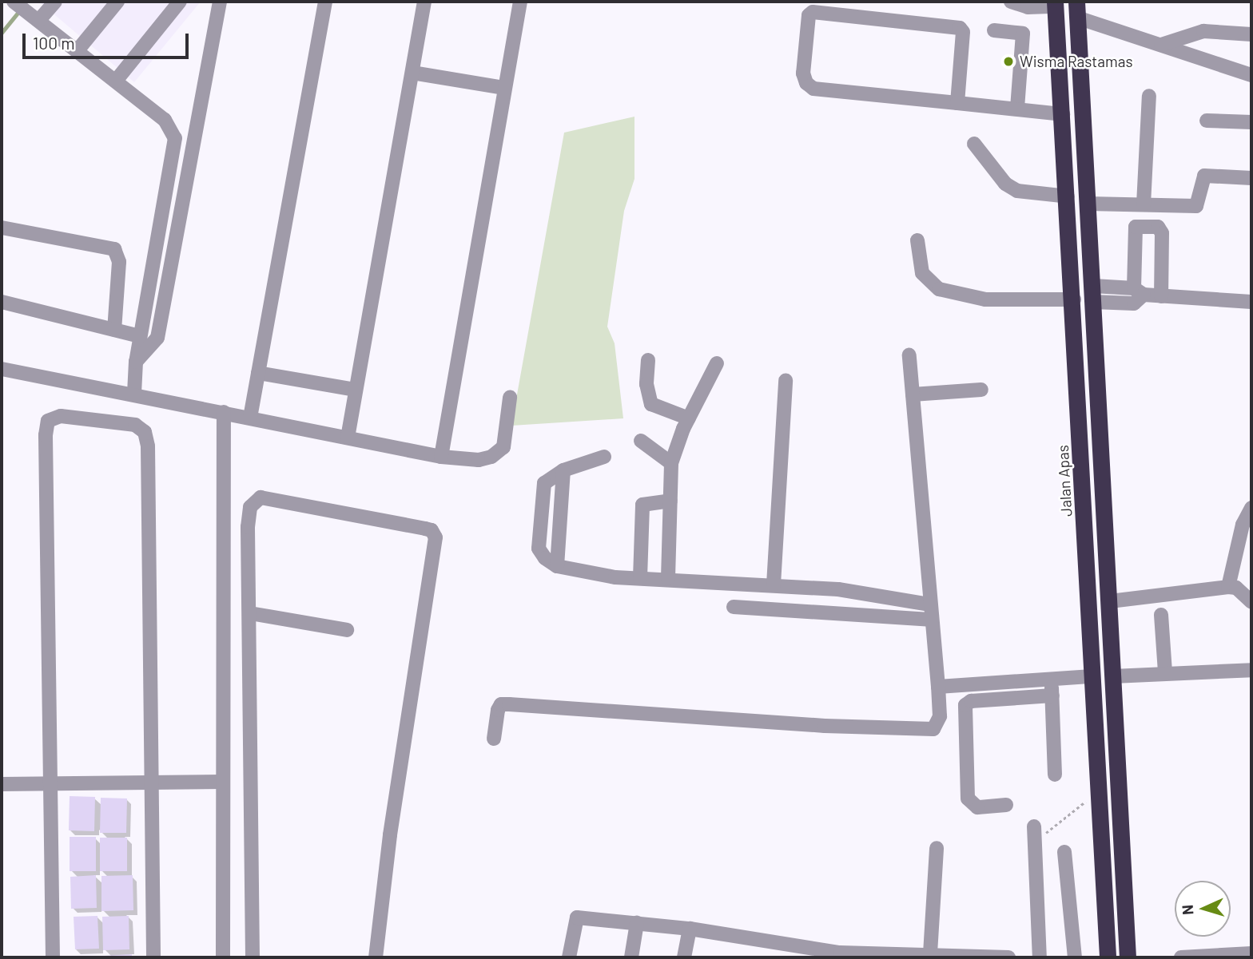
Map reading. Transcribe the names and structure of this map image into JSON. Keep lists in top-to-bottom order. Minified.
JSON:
{"streets":{"highway":["Jalan Apas"]},"places":["Wisma Rastamas"],"scale_bar":"100 m","north":"left"}
